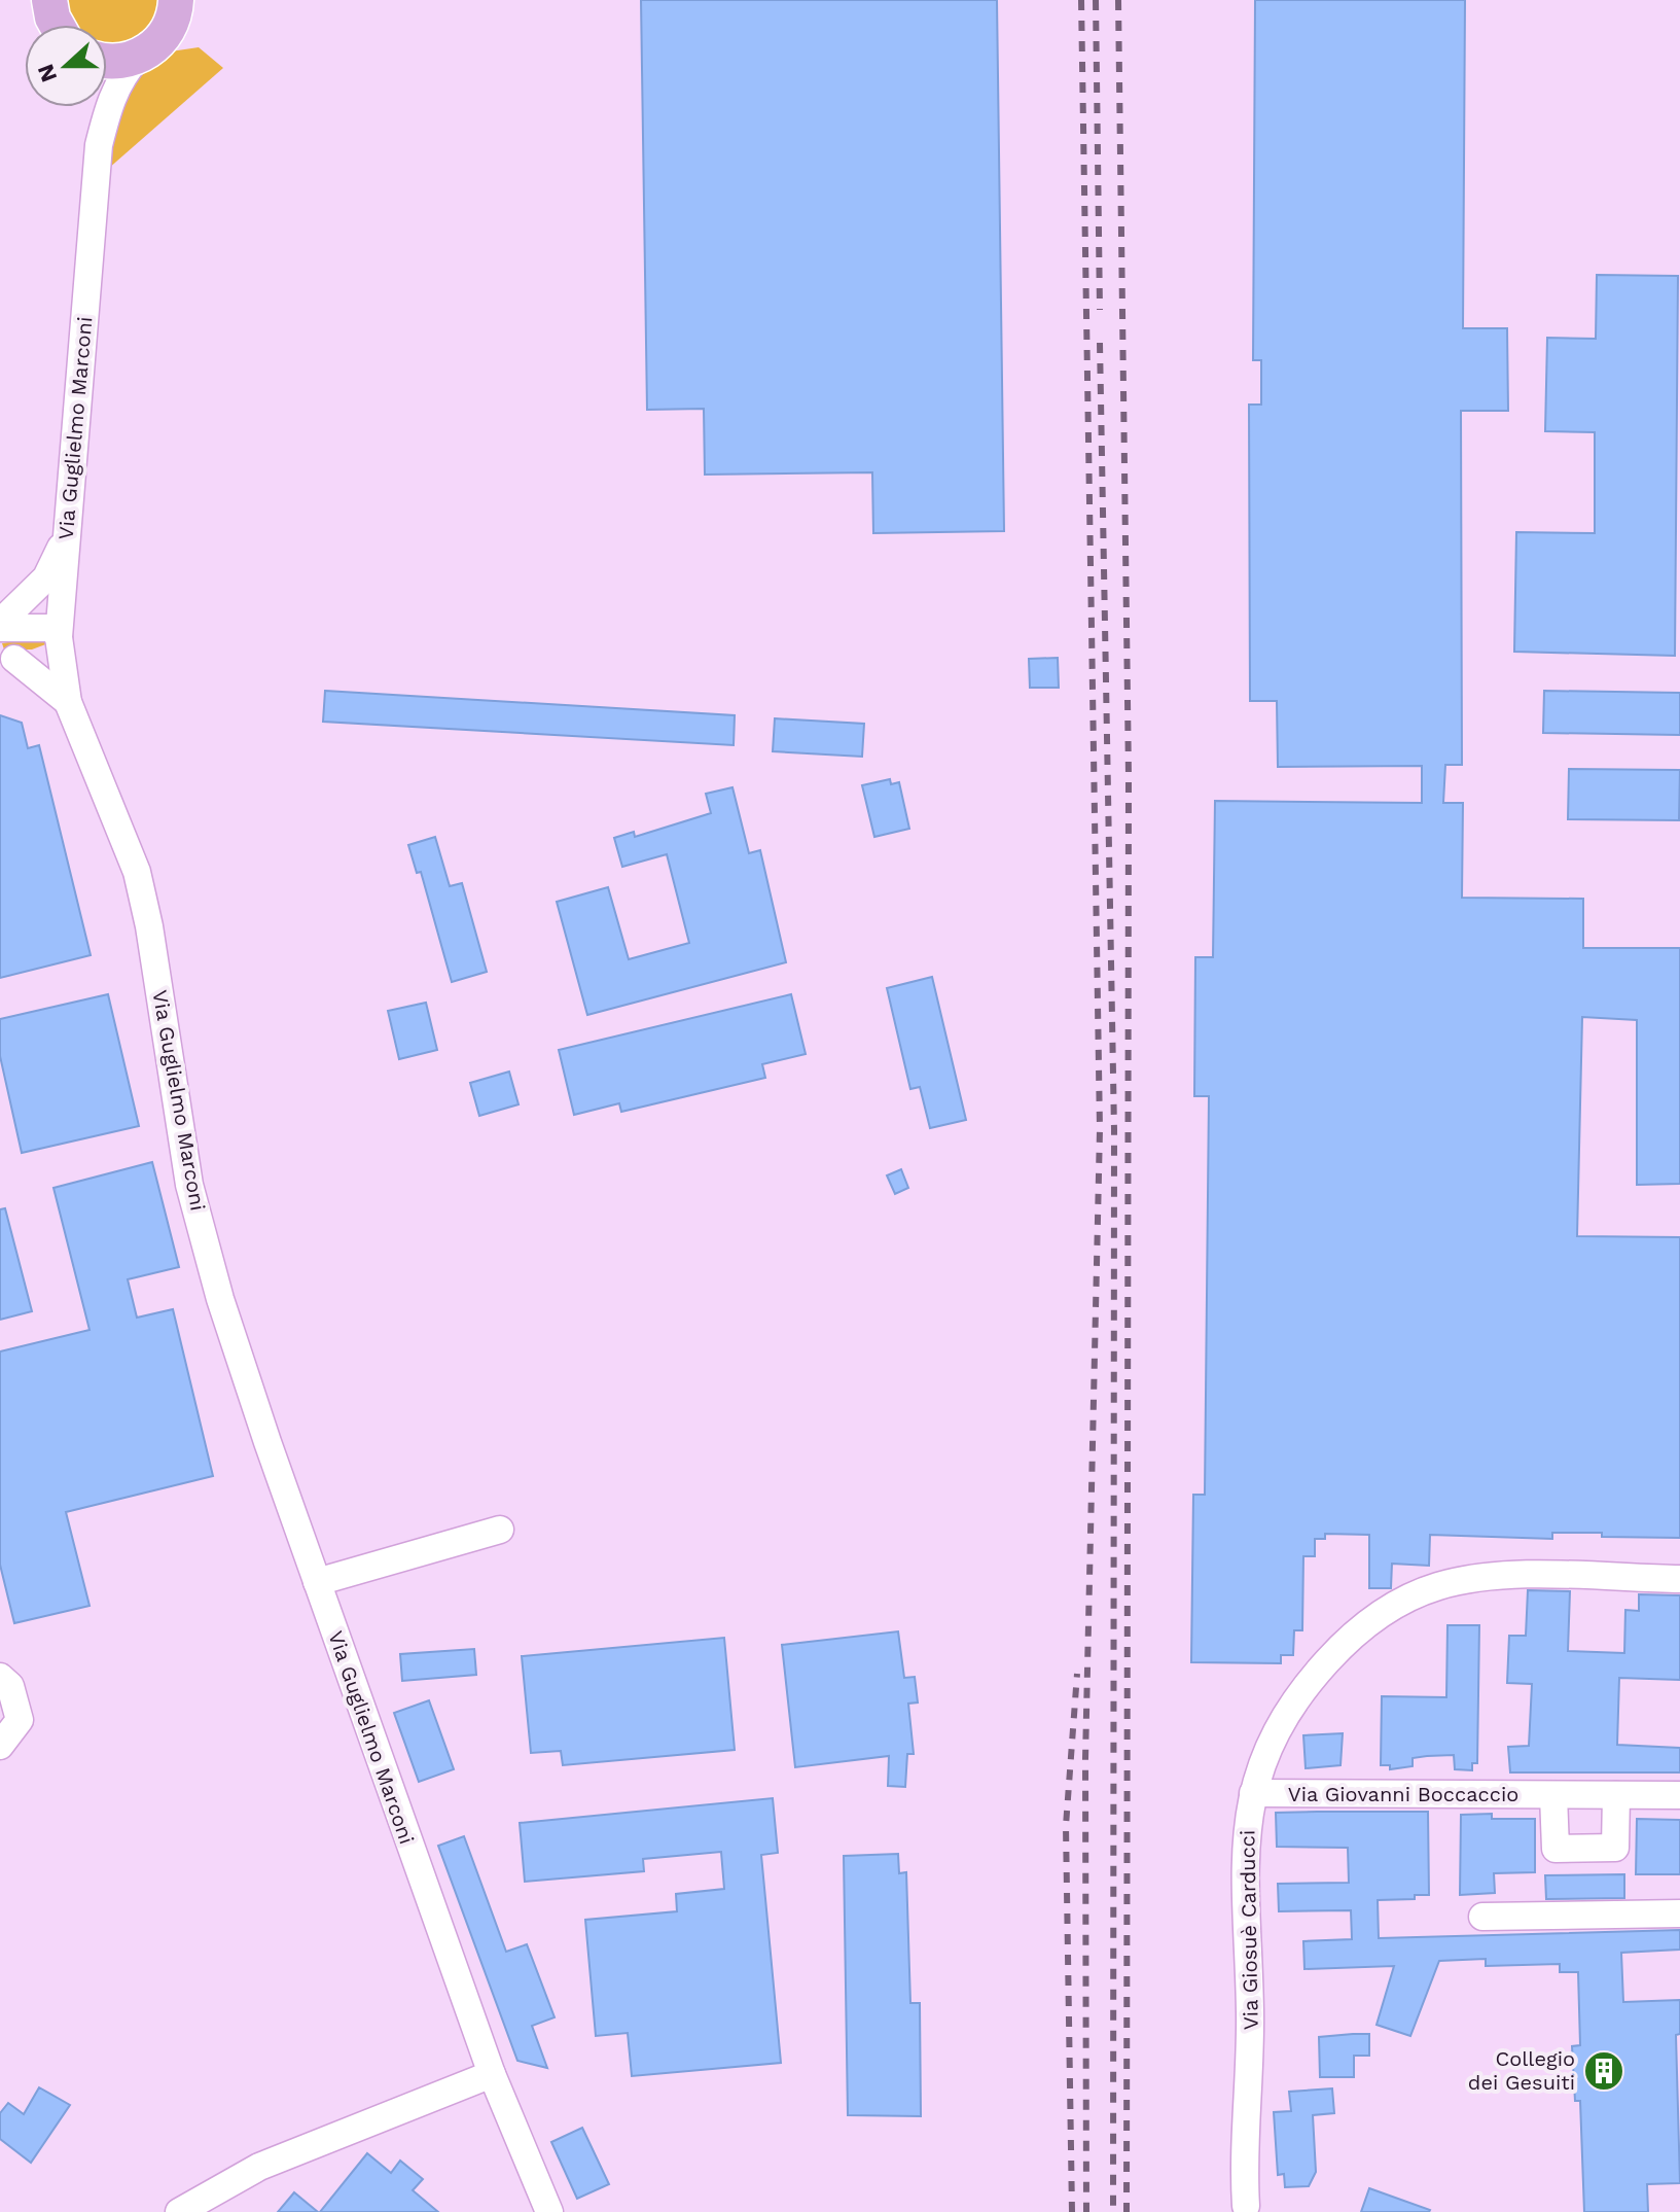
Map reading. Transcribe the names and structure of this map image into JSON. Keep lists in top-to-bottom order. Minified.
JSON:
{"streets":{"street":["Via Guglielmo Marconi","Via Giovanni Boccaccio","Via Giosuè Carducci"]},"crossings":[["Via Giovanni Boccaccio","Via Giosuè Carducci"]],"places":{"building":["Collegio dei Gesuiti"]},"north":"left"}
